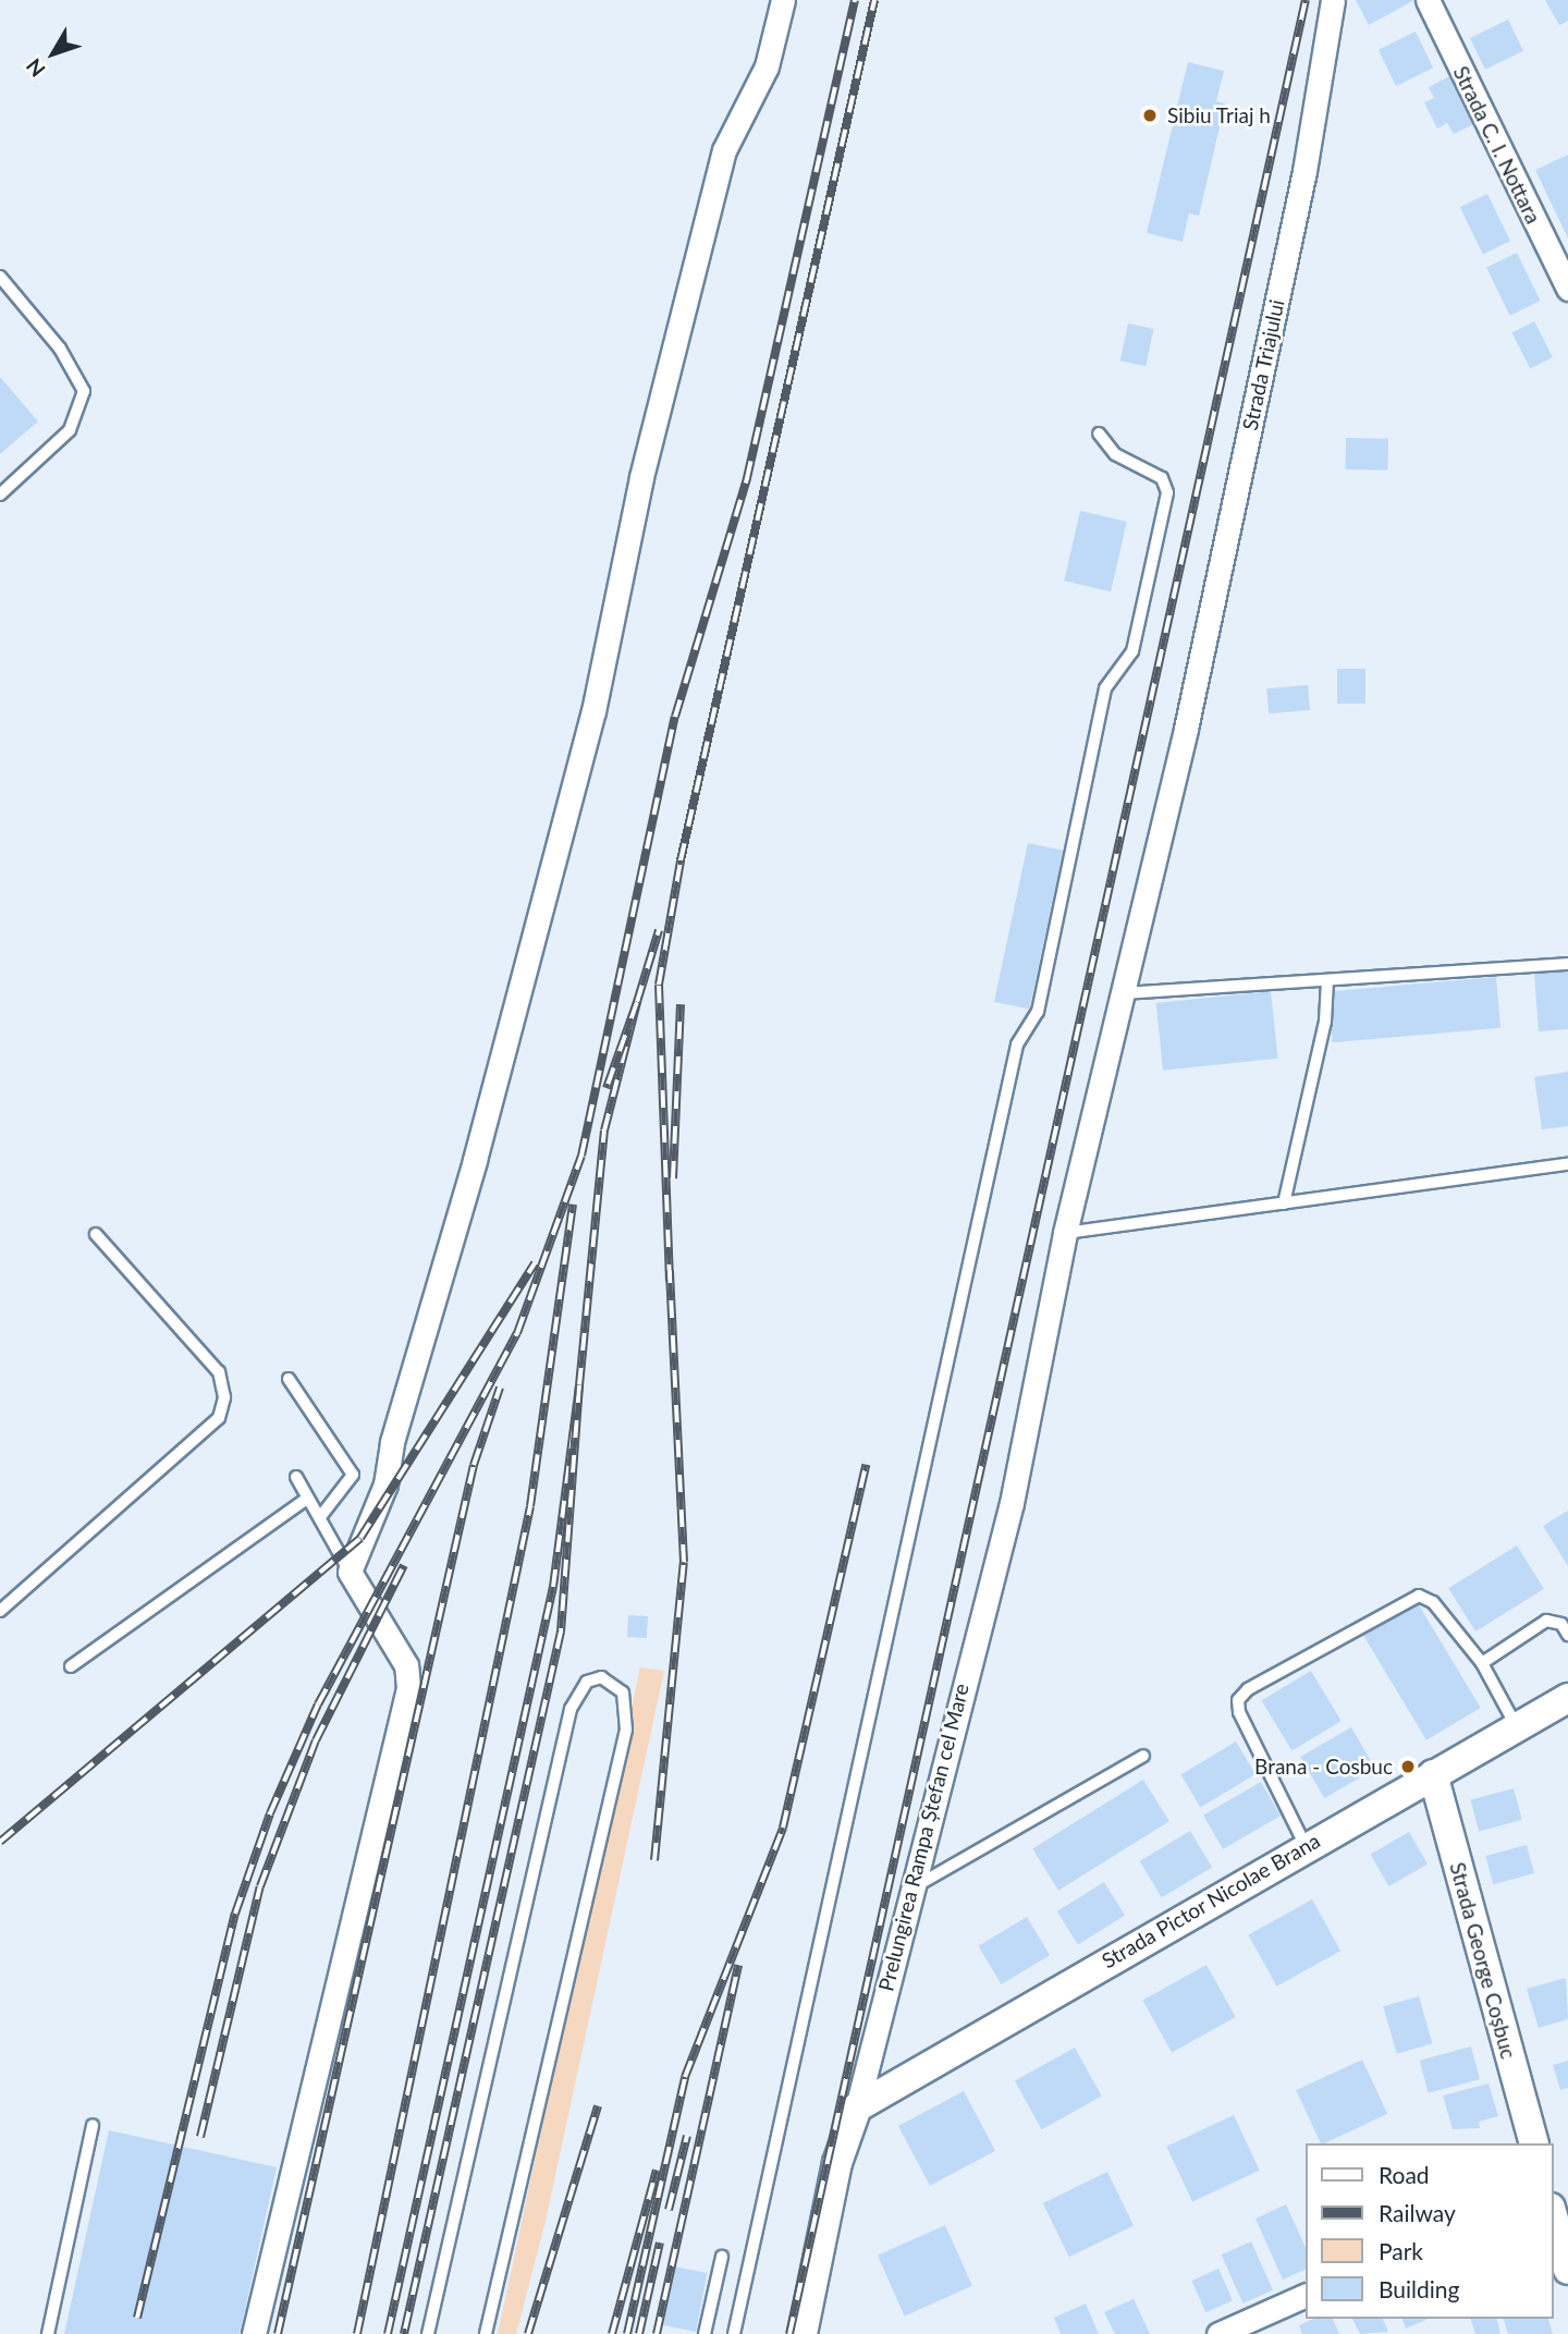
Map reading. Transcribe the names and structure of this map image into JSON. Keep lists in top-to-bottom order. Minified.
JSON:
{"streets":{"street":["Strada C. I. Nottara","Strada Triajului","Prelungirea Rampa Ștefan cel Mare","Strada Pictor Nicolae Brana","Strada George Coșbuc"]},"crossings":[["Strada Triajului","Prelungirea Rampa Ștefan cel Mare"],["Prelungirea Rampa Ștefan cel Mare","Strada Pictor Nicolae Brana"],["Strada Pictor Nicolae Brana","Strada George Coșbuc"]],"places":["Sibiu Triaj h","Brana - Cosbuc"],"legend":["Road","Railway","Park","Building"],"north":"bottom left"}
